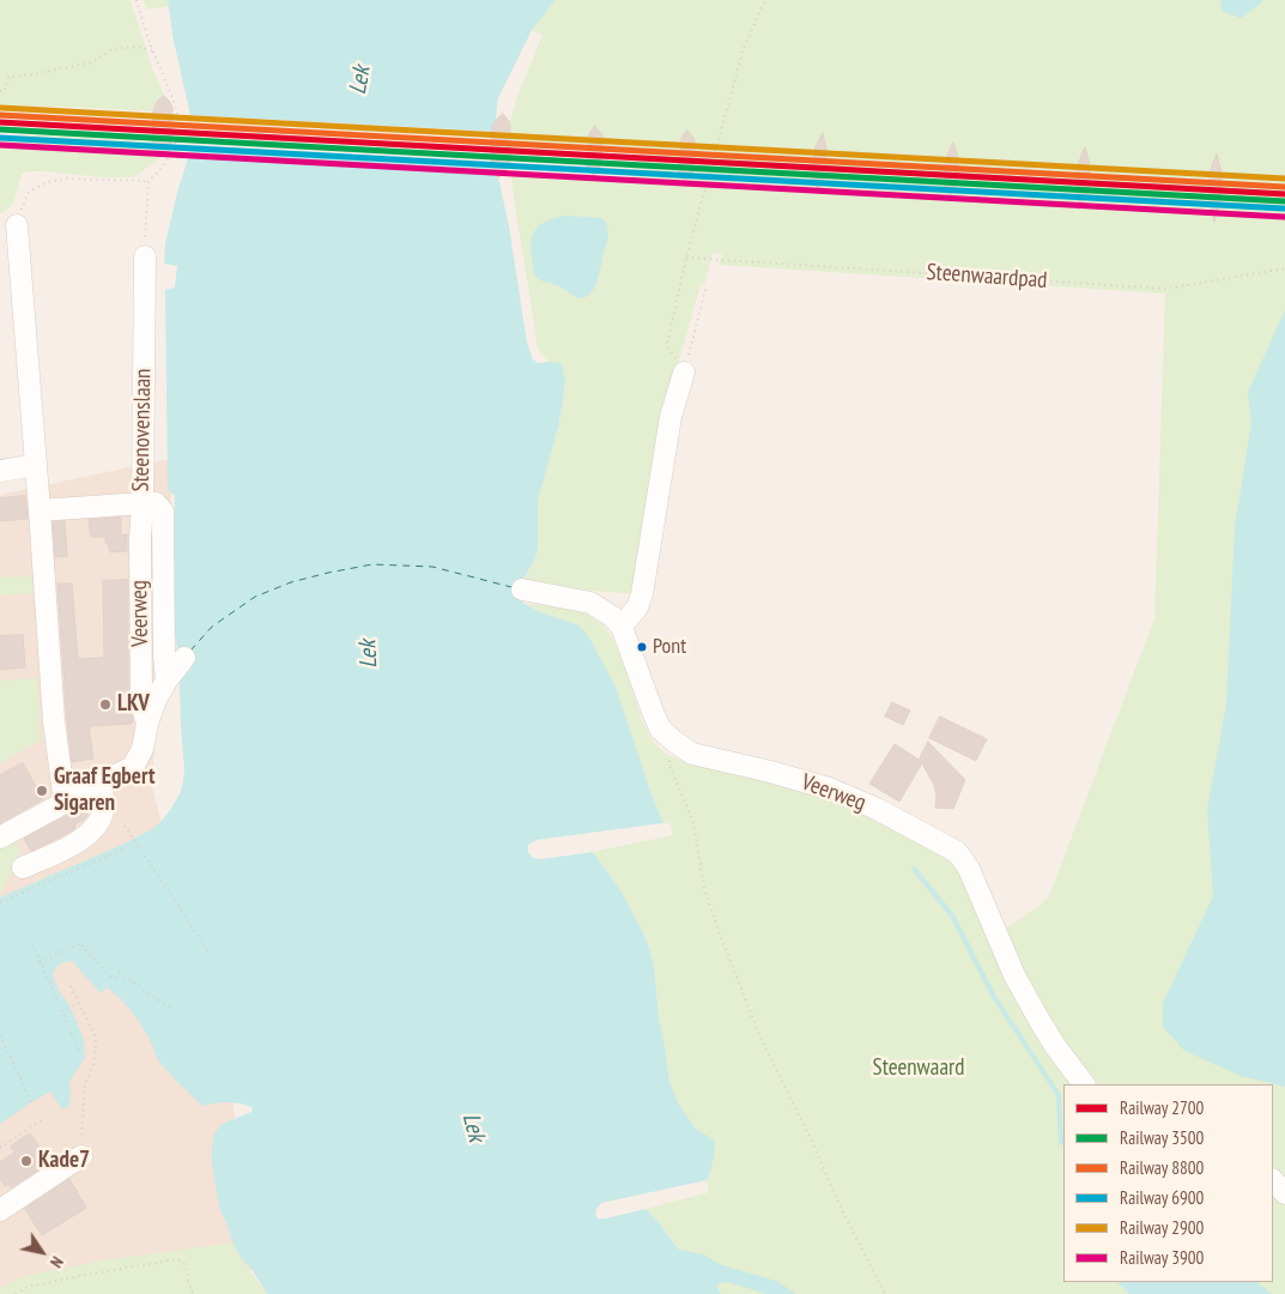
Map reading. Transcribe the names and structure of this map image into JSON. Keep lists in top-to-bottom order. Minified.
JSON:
{"streets":{"street":["Steenovenslaan","Veerweg"],"path":["Steenwaardpad"]},"crossings":[["Steenovenslaan","Veerweg"]],"water":["Lek"],"parks":["Steenwaard"],"places":["Pont","LKV","Graaf Egbert Sigaren","Kade7"],"lines":["rail line 2900","rail line 8800","rail line 2700","rail line 3500","rail line 6900","rail line 3900"],"legend":["Railway 2700","Railway 3500","Railway 8800","Railway 6900","Railway 2900","Railway 3900"],"north":"bottom right"}
